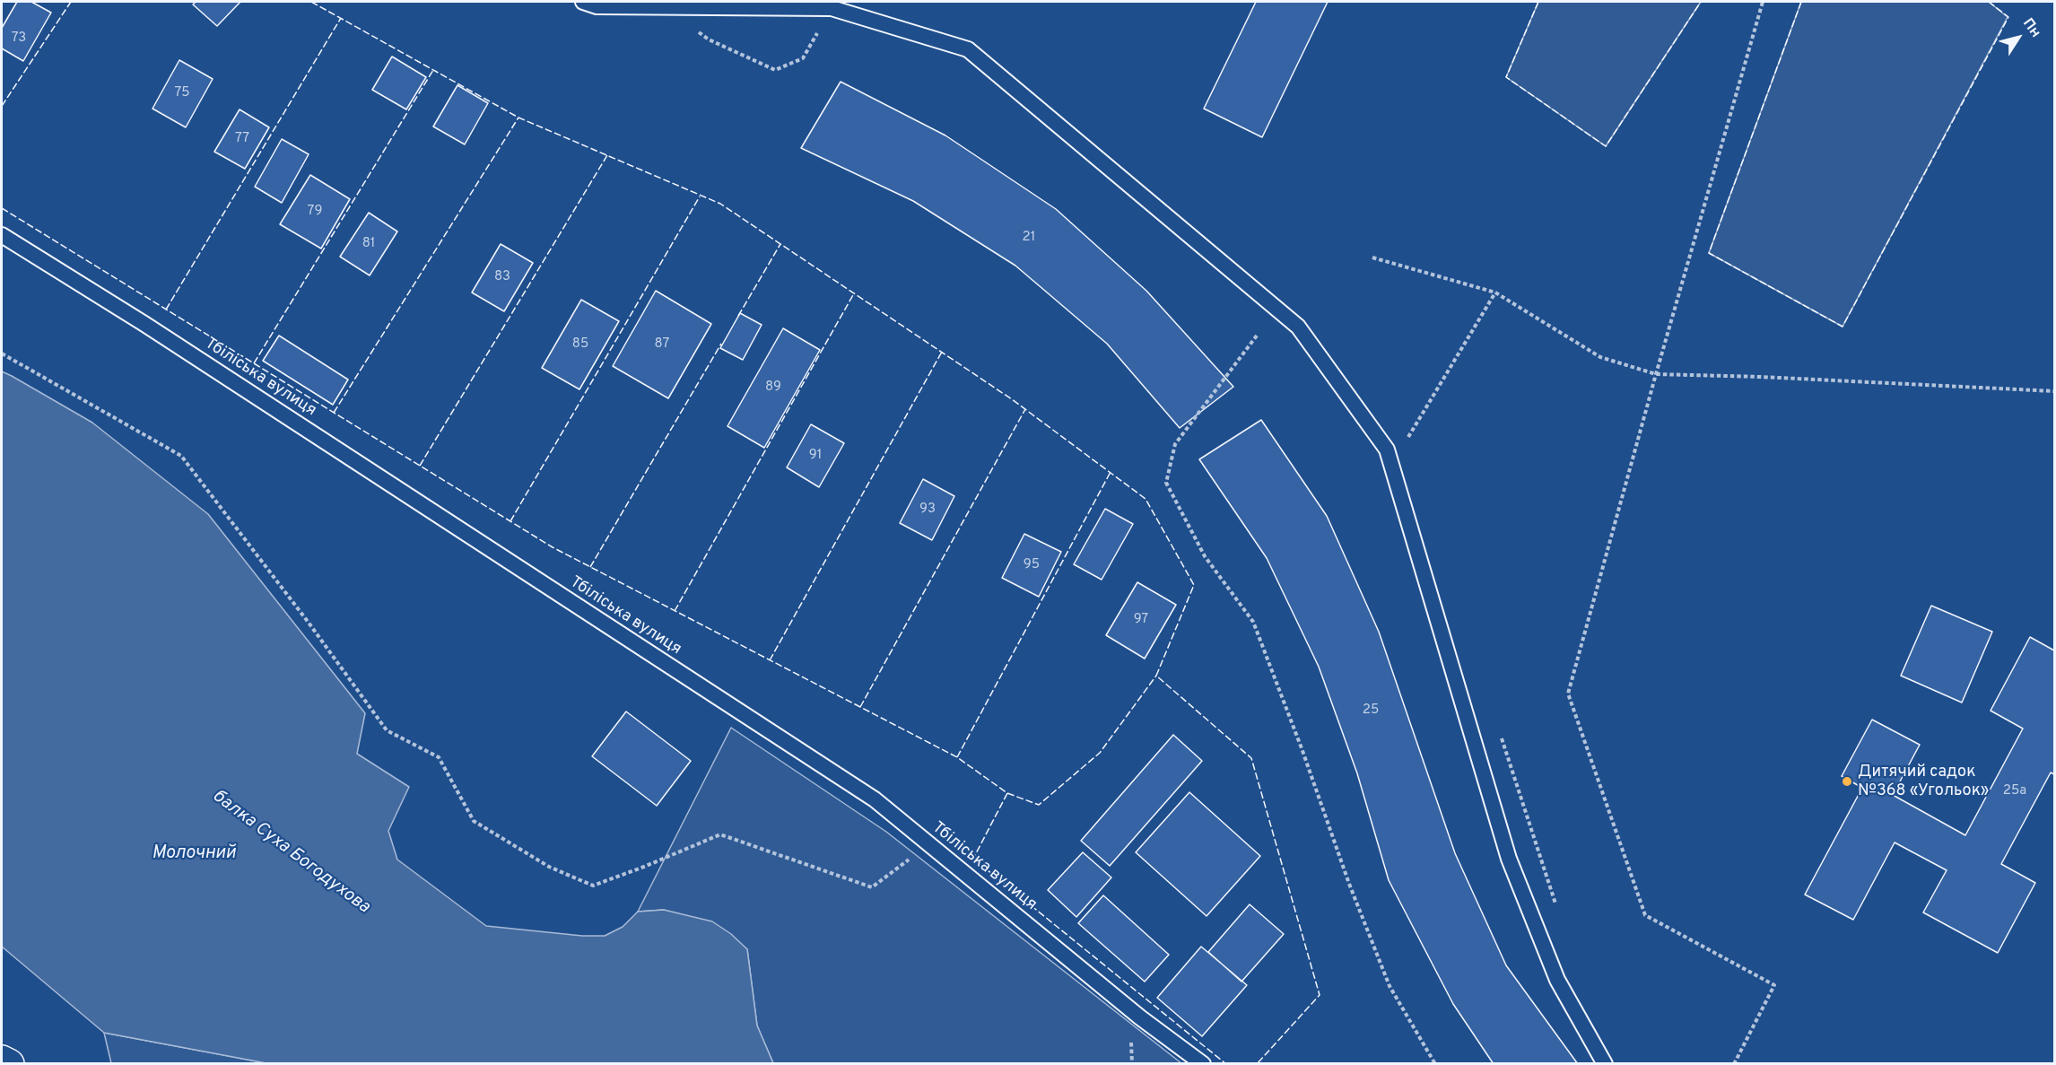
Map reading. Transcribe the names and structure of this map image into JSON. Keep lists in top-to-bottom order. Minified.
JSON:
{"streets":{"lane":["Тбіліська вулиця"]},"water":["балка Суха Богодухова","Молочний"],"places":["Дитячий садок №368 «Угольок»"],"house_numbers":["73","75","77","79","21","81","83","85","87","89","91","93","95","97","25","25а"],"north":"top right"}
